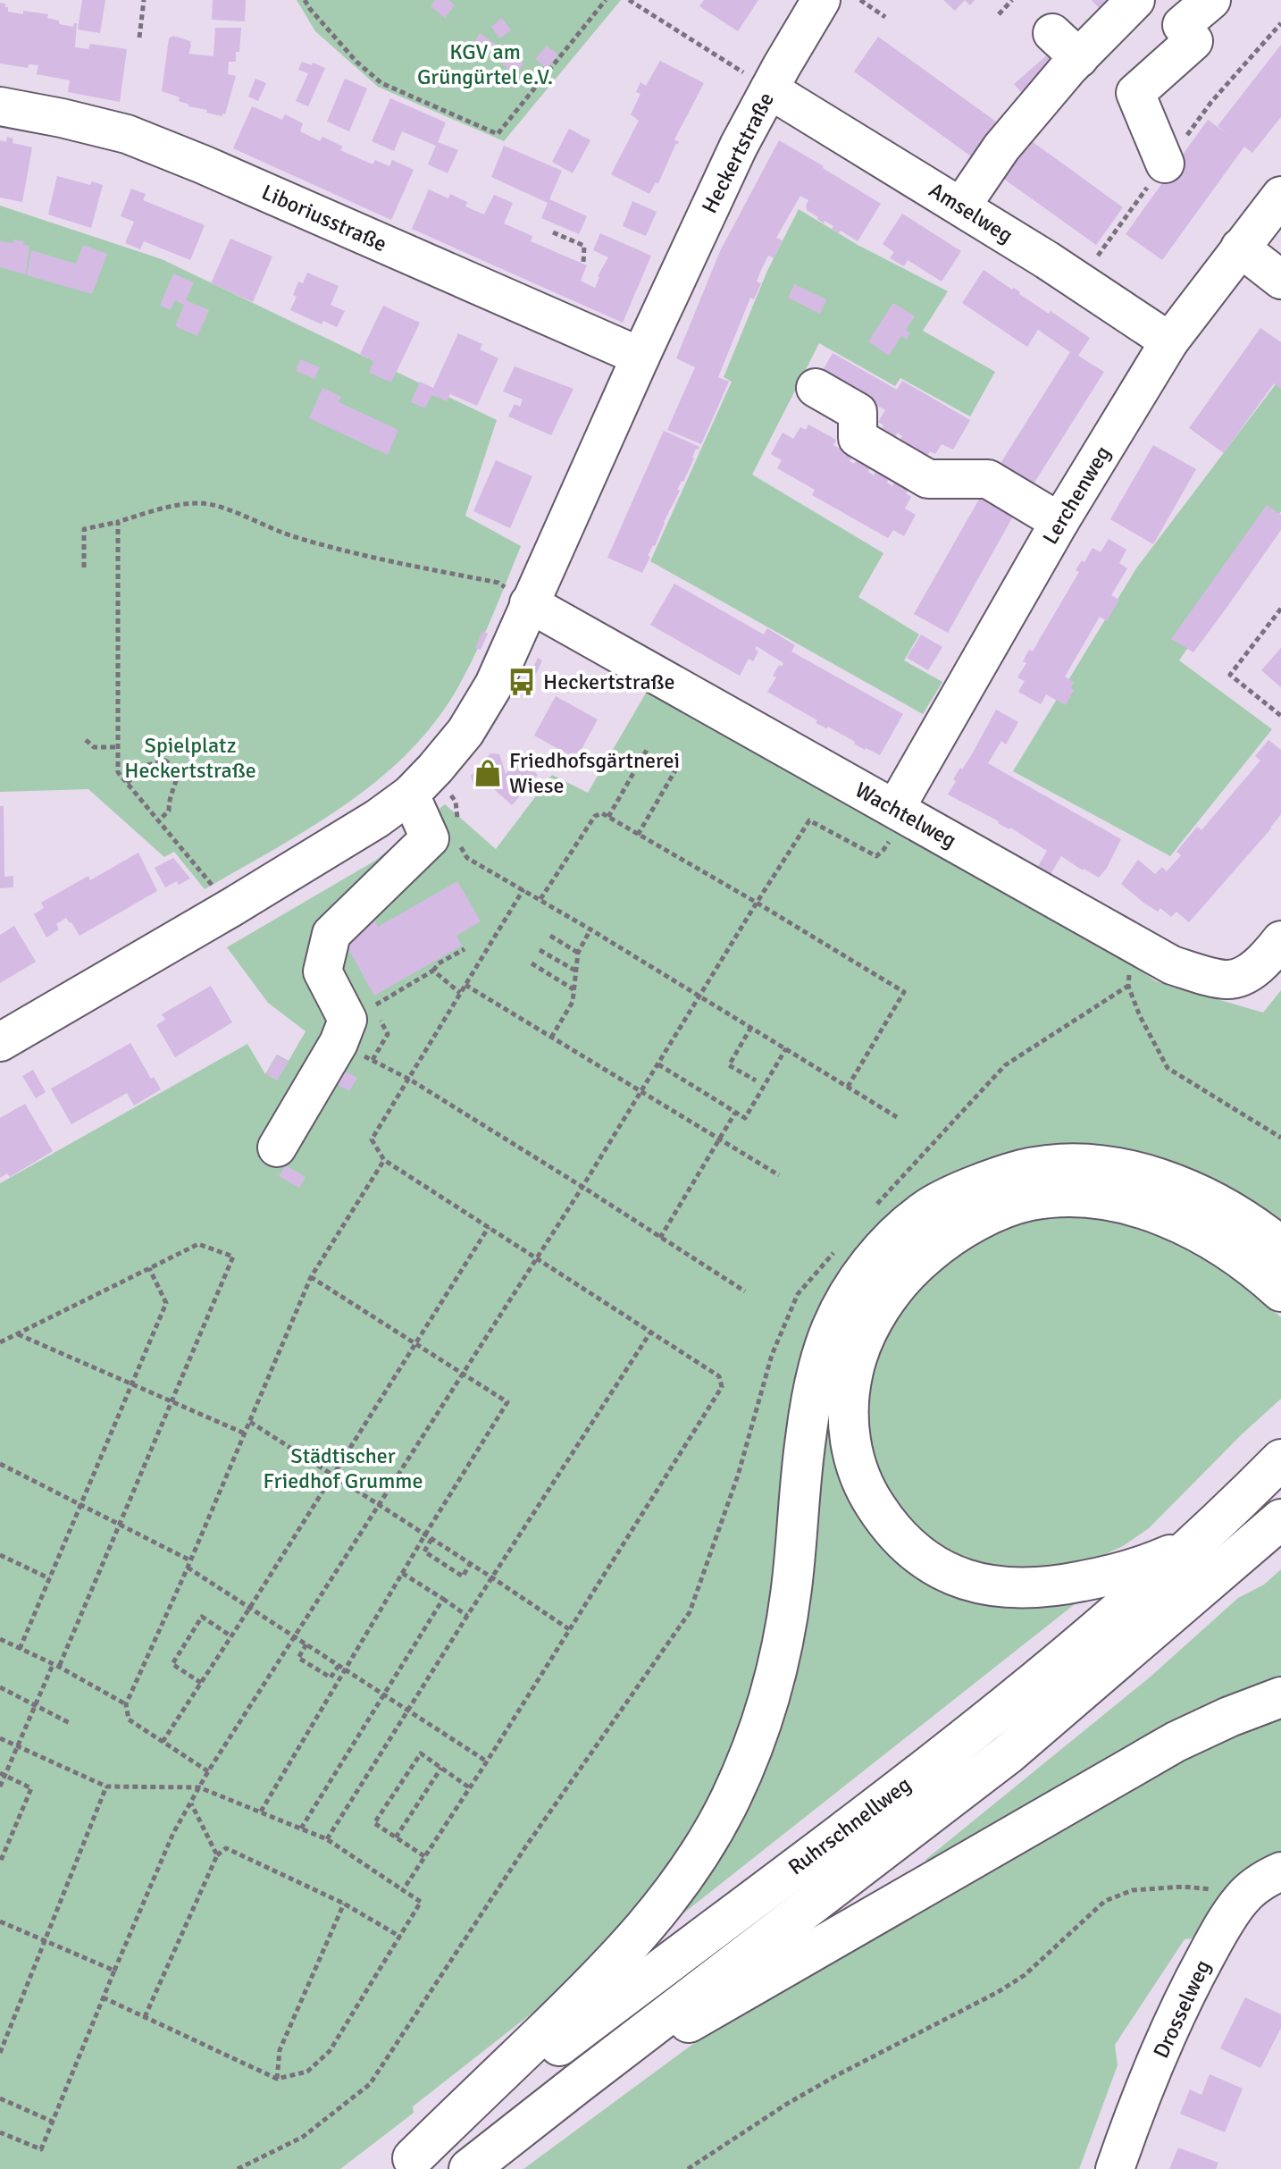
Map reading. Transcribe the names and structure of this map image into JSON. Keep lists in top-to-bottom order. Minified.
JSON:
{"streets":{"highway":["Ruhrschnellweg"],"street":["Heckertstraße","Amselweg","Liboriusstraße","Lerchenweg","Wachtelweg","Drosselweg"]},"crossings":[["Heckertstraße","Amselweg"],["Heckertstraße","Liboriusstraße"],["Heckertstraße","Wachtelweg"],["Amselweg","Lerchenweg"],["Lerchenweg","Wachtelweg"]],"parks":["KGV am Grüngürtel e.V.","Spielplatz Heckertstraße","Städtischer Friedhof Grumme"],"places":{"bus stop":["Heckertstraße"],"shop":["Friedhofsgärtnerei Wiese"]}}
